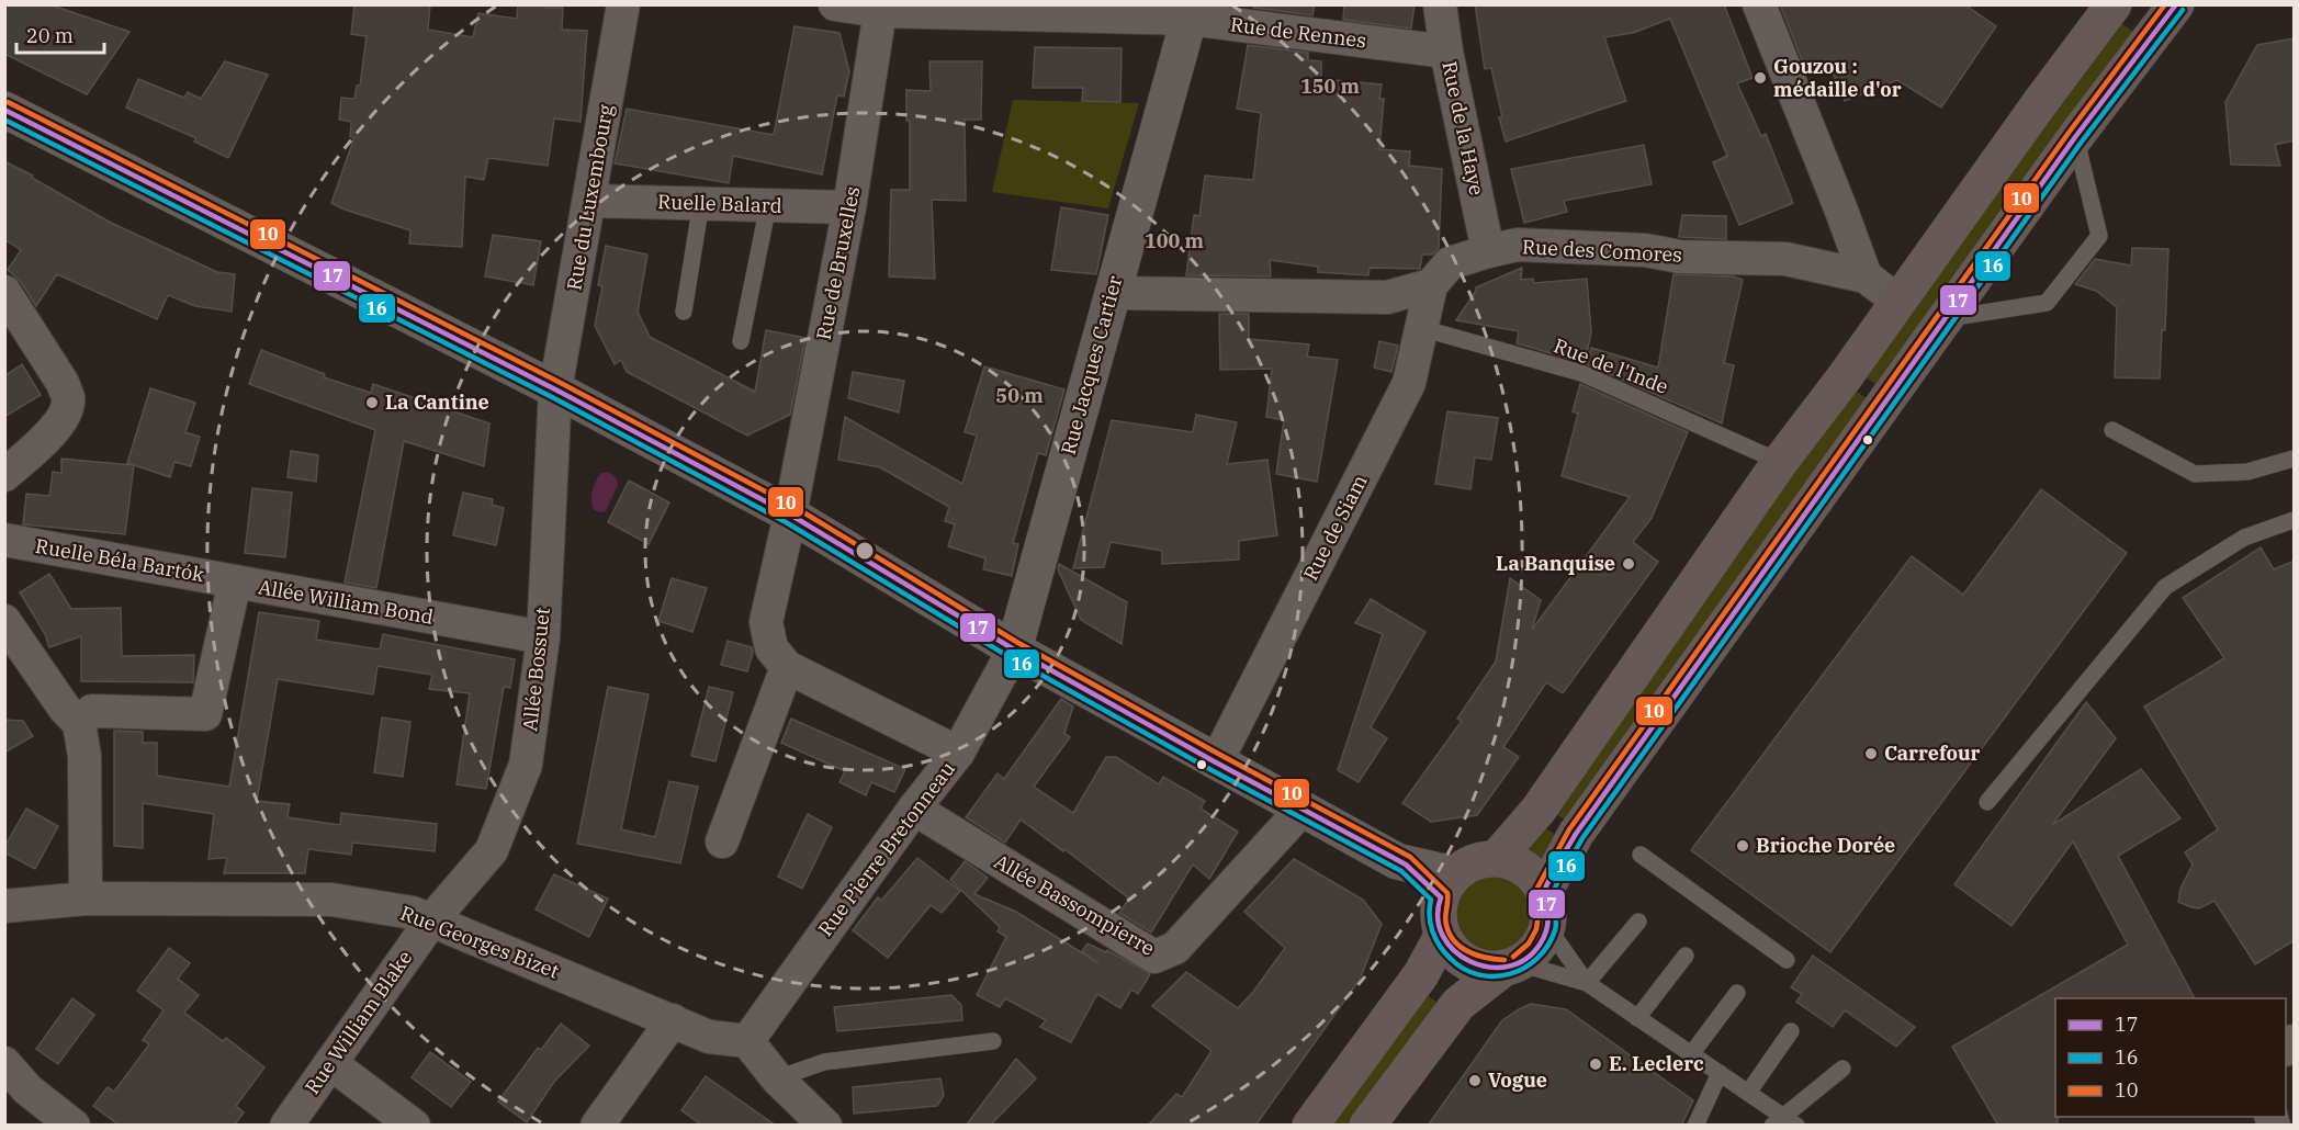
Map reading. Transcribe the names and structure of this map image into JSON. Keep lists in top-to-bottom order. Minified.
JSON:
{"streets":{"main road":["Rue Jacques Cartier"],"street":["Rue de Rennes","Rue de la Haye","Rue du Luxembourg","Ruelle Balard","Rue des Comores","Rue de Bruxelles","Rue de Siam","Ruelle Béla Bartók","Allée William Bond","Allée Bossuet","Rue Pierre Bretonneau","Allée Bassompierre","Rue Georges Bizet","Rue William Blake"],"lane":["Rue de l'Inde"]},"crossings":[["Rue de Rennes","Rue de la Haye"],["Rue de Rennes","Rue de Bruxelles"],["Rue de Rennes","Rue Jacques Cartier"],["Rue de la Haye","Rue des Comores"],["Rue du Luxembourg","Ruelle Balard"],["Rue du Luxembourg","Allée Bossuet"],["Ruelle Balard","Rue de Bruxelles"],["Rue des Comores","Rue de Siam"],["Rue Jacques Cartier","Rue Pierre Bretonneau"],["Rue de l'Inde","Rue de Siam"],["Ruelle Béla Bartók","Allée William Bond"],["Allée William Bond","Allée Bossuet"],["Allée Bossuet","Rue Georges Bizet"],["Allée Bossuet","Rue William Blake"],["Rue Pierre Bretonneau","Allée Bassompierre"],["Rue Pierre Bretonneau","Rue Georges Bizet"],["Rue Georges Bizet","Rue William Blake"]],"places":["Gouzou : médaille d'or","La Cantine","La Banquise","Carrefour","Brioche Dorée","E. Leclerc","Vogue"],"lines":["transit line 17","transit line 10","transit line 16"],"legend":["17","16","10"],"scale_bar":"20 m","rings":["150 m","100 m","50 m"]}
